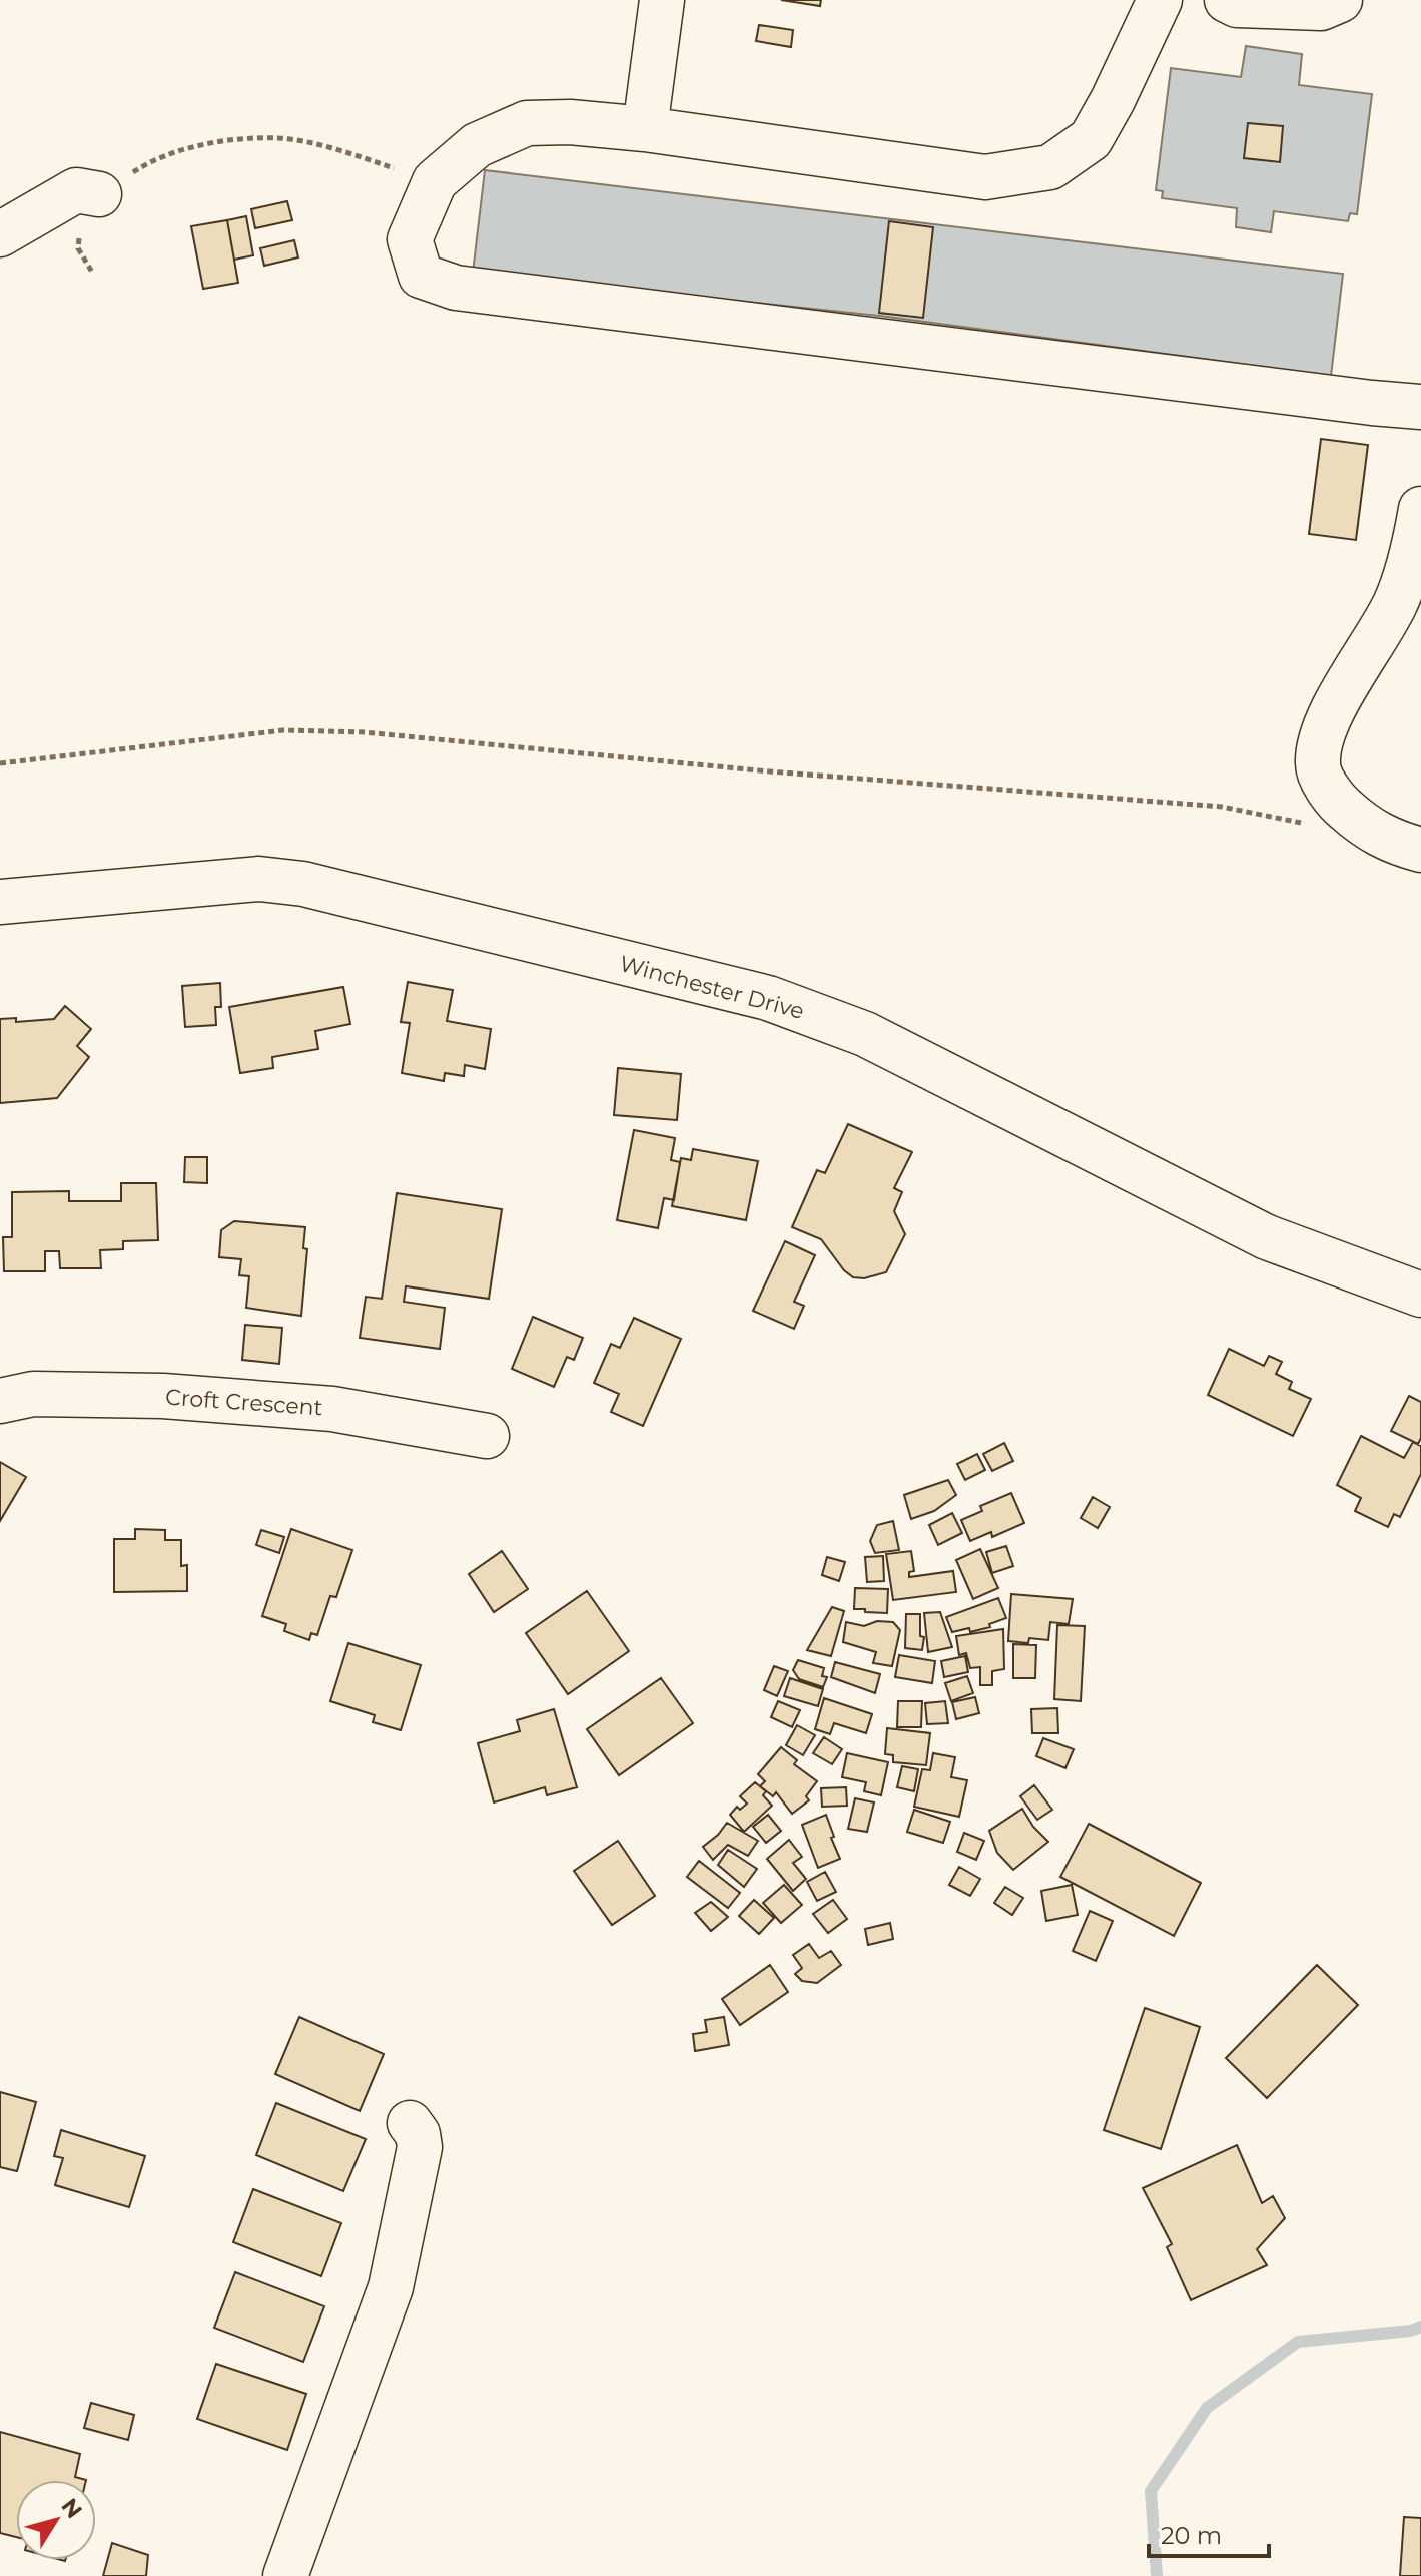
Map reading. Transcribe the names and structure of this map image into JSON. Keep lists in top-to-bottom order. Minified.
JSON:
{"streets":{"street":["Winchester Drive","Croft Crescent"]},"scale_bar":"20 m","north":"top right"}
